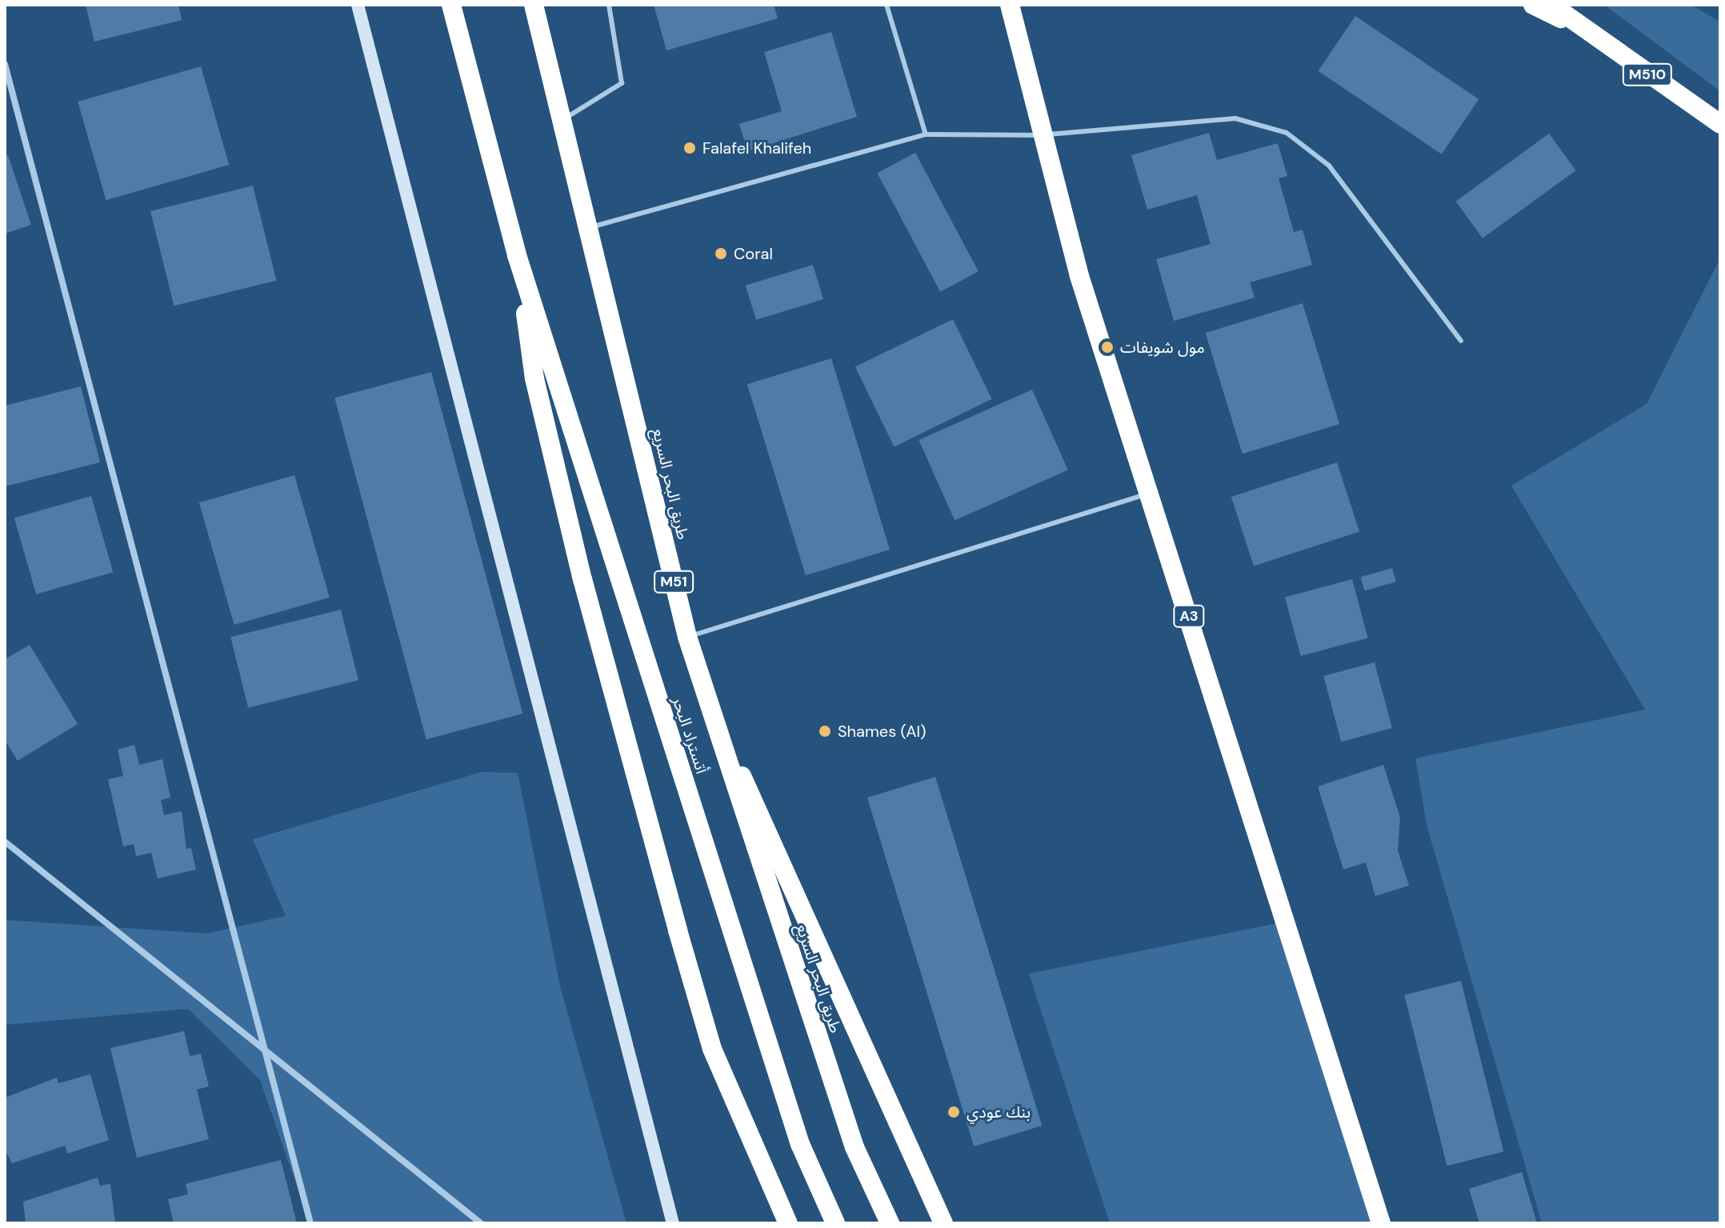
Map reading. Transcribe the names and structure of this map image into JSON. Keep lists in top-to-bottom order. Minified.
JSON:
{"streets":{"highway":["M510","طريق البحر السريع","M51","A3","أتستراد البحر"]},"places":["Falafel Khalifeh","Coral","مول شويفات","Shames (Al)","بنك عودي"]}
